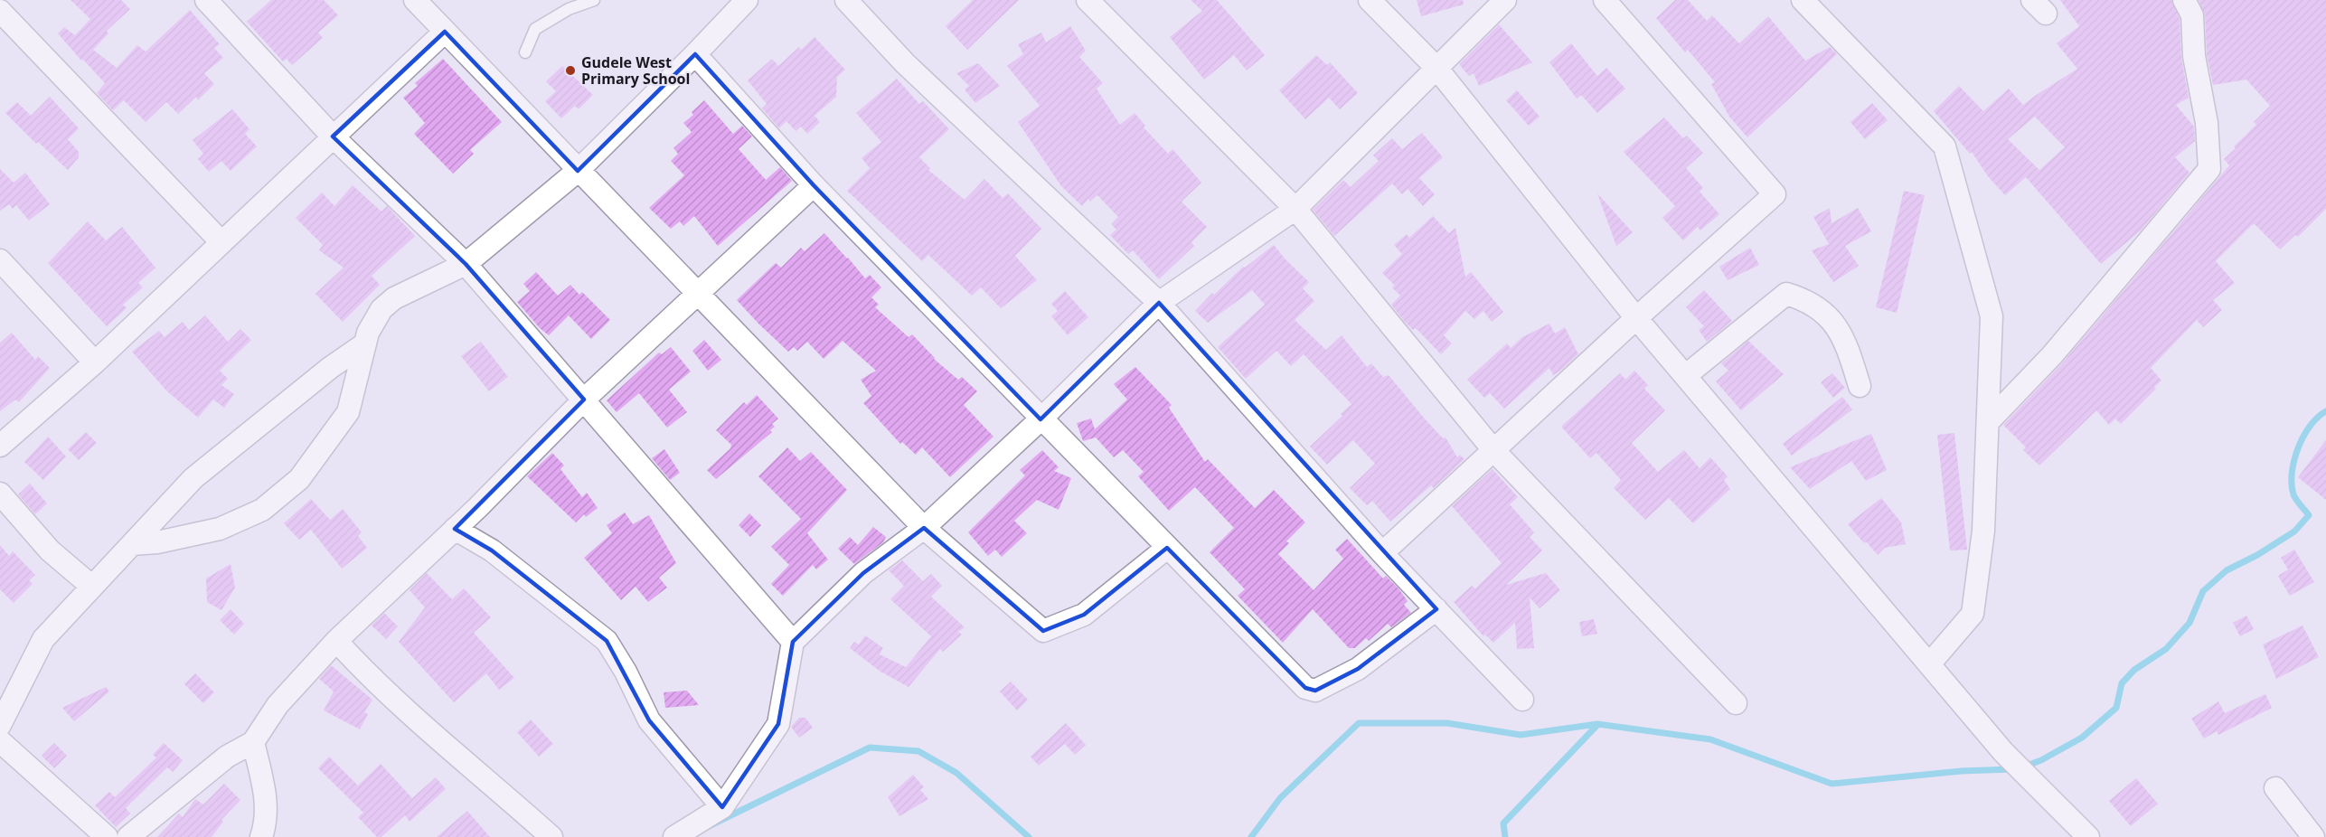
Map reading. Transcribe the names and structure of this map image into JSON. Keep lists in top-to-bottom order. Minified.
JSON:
{"places":["Gudele West Primary School"]}
